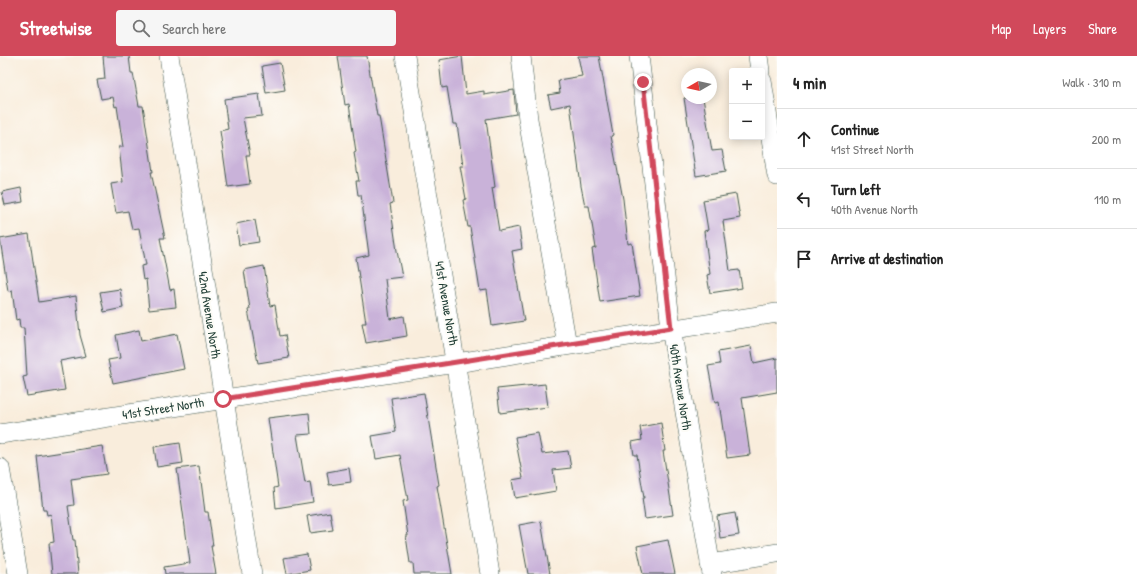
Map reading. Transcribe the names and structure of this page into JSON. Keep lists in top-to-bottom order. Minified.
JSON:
{"streets":{"street":["41st Avenue North","42nd Avenue North","40th Avenue North","41st Street North"]},"crossings":[["41st Avenue North","41st Street North"],["42nd Avenue North","41st Street North"],["40th Avenue North","41st Street North"]],"north":"left","page":{"header":"Streetwise","search":"Search here","nav":["Map","Layers","Share"],"heading":["4 min","Walk · 310 m"],"map_buttons":["+","−"],"list":[["Continue","41st Street North","200 m"],["Turn left","40th Avenue North","110 m"],"Arrive at destination"]}}
